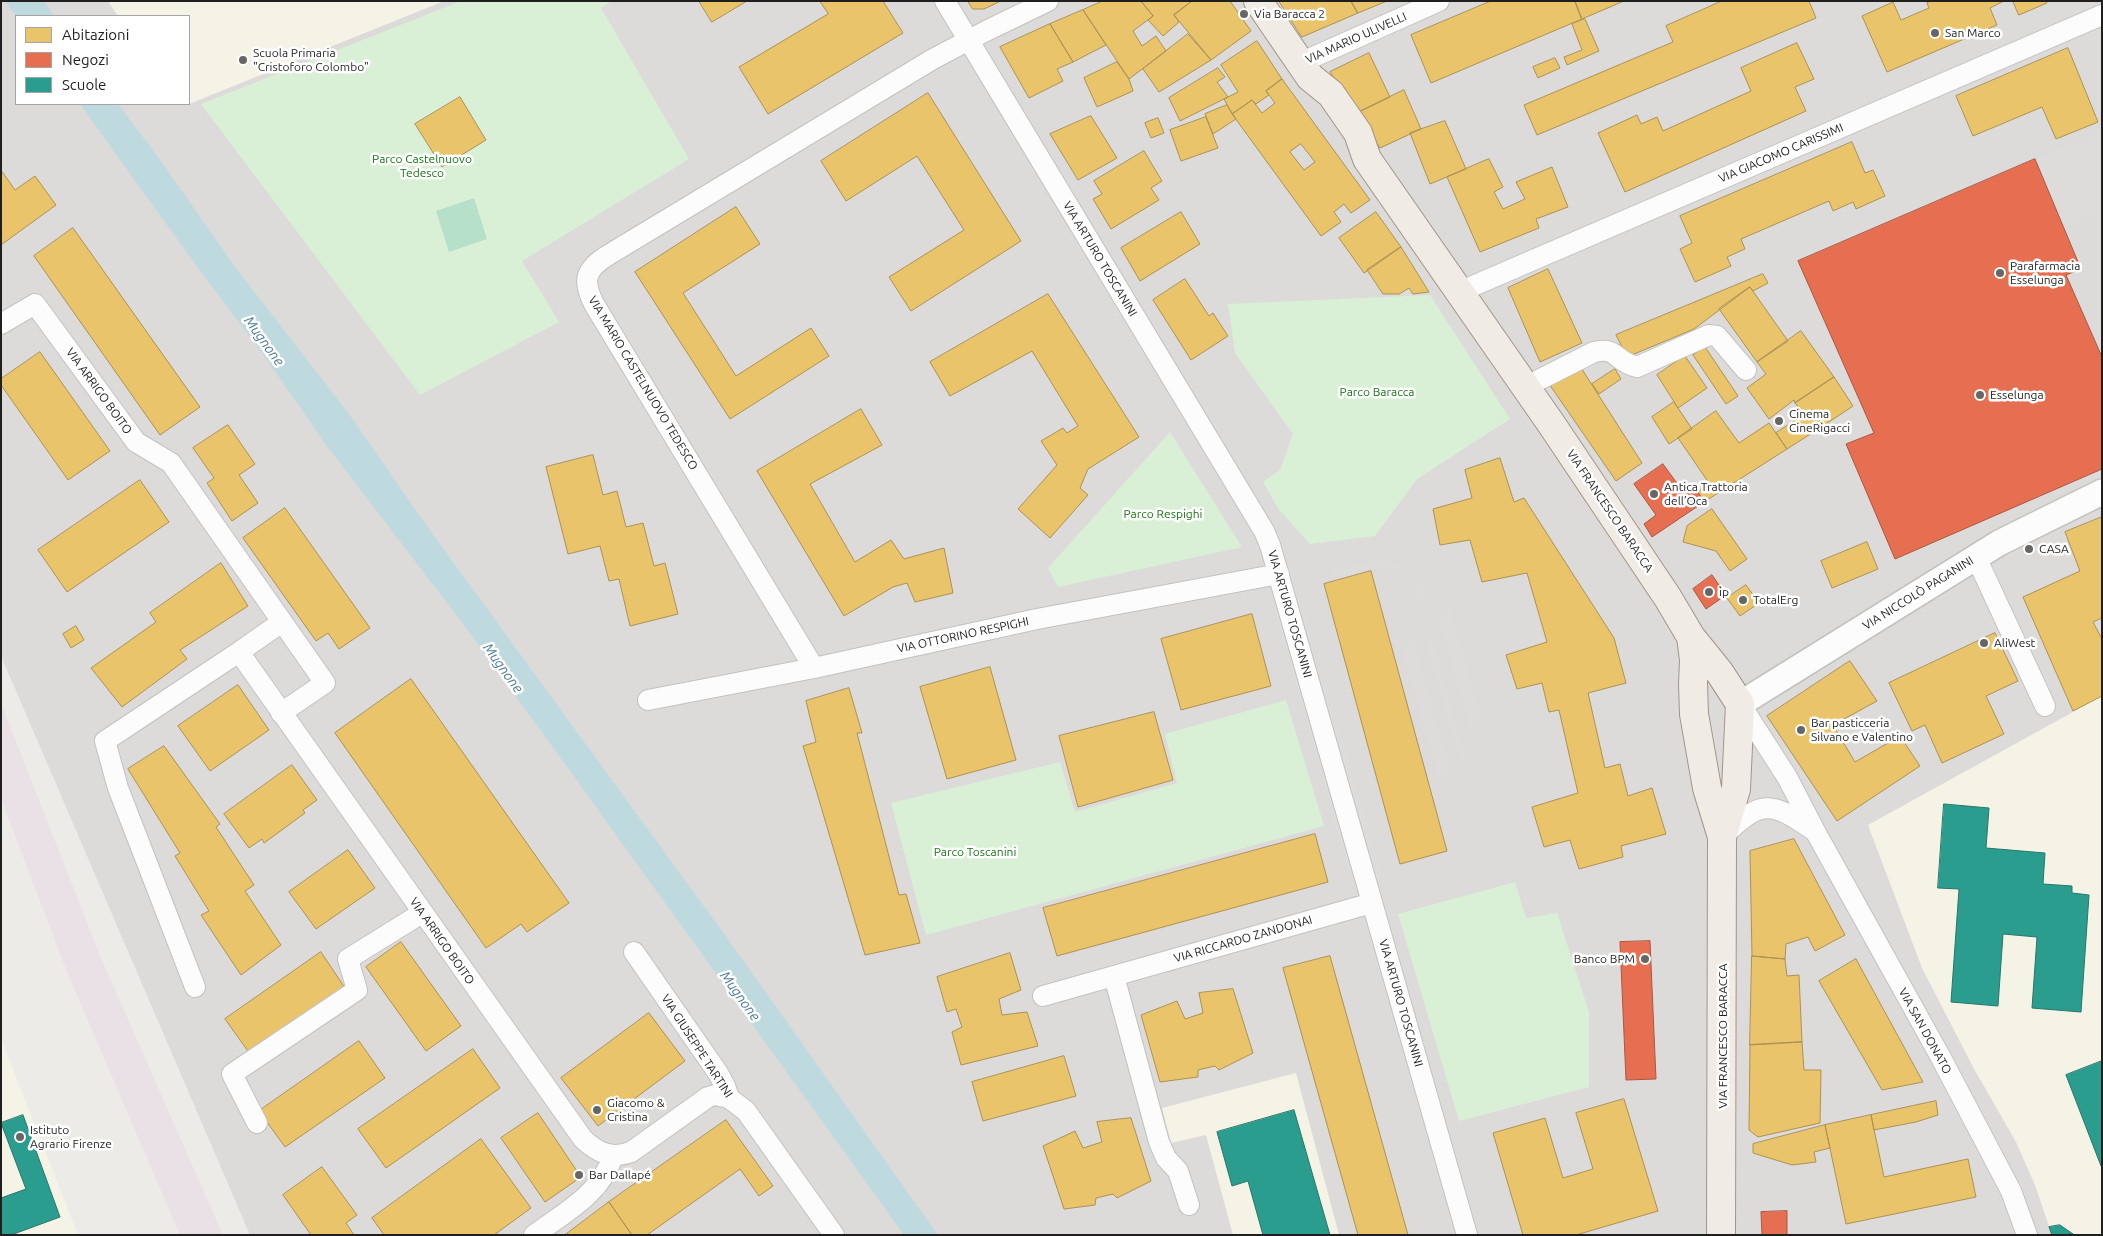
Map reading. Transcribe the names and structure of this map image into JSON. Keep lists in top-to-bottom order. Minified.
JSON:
{"streets":{"main road":["VIA FRANCESCO BARACCA"],"street":["VIA MARIO ULIVELLI","VIA GIACOMO CARISSIMI","VIA ARTURO TOSCANINI","VIA MARIO CASTELNUOVO TEDESCO","VIA ARRIGO BOITO","VIA NICCOLÒ PAGANINI","VIA OTTORINO RESPIGHI","VIA RICCARDO ZANDONAI","VIA SAN DONATO","VIA GIUSEPPE TARTINI"]},"crossings":[["VIA MARIO ULIVELLI","VIA FRANCESCO BARACCA"],["VIA GIACOMO CARISSIMI","VIA FRANCESCO BARACCA"],["VIA ARTURO TOSCANINI","VIA MARIO CASTELNUOVO TEDESCO"],["VIA ARTURO TOSCANINI","VIA OTTORINO RESPIGHI"],["VIA ARTURO TOSCANINI","VIA RICCARDO ZANDONAI"],["VIA MARIO CASTELNUOVO TEDESCO","VIA OTTORINO RESPIGHI"],["VIA FRANCESCO BARACCA","VIA NICCOLÒ PAGANINI"]],"water":["Mugnone"],"parks":["Parco Castelnuovo Tedesco","Parco Baracca","Parco Respighi","Parco Toscanini"],"places":["Via Baracca 2","San Marco","Scuola Primaria \"Cristoforo Colombo\"","Parafarmacia Esselunga","Esselunga","Cinema CineRigacci","Antica Trattoria dell’Oca","CASA","ip","TotalErg","AliWest","Bar pasticceria Silvano e Valentino","Banco BPM","Giacomo & Cristina","Istituto Agrario Firenze","Bar Dallapé"],"legend":["Abitazioni","Negozi","Scuole"]}
